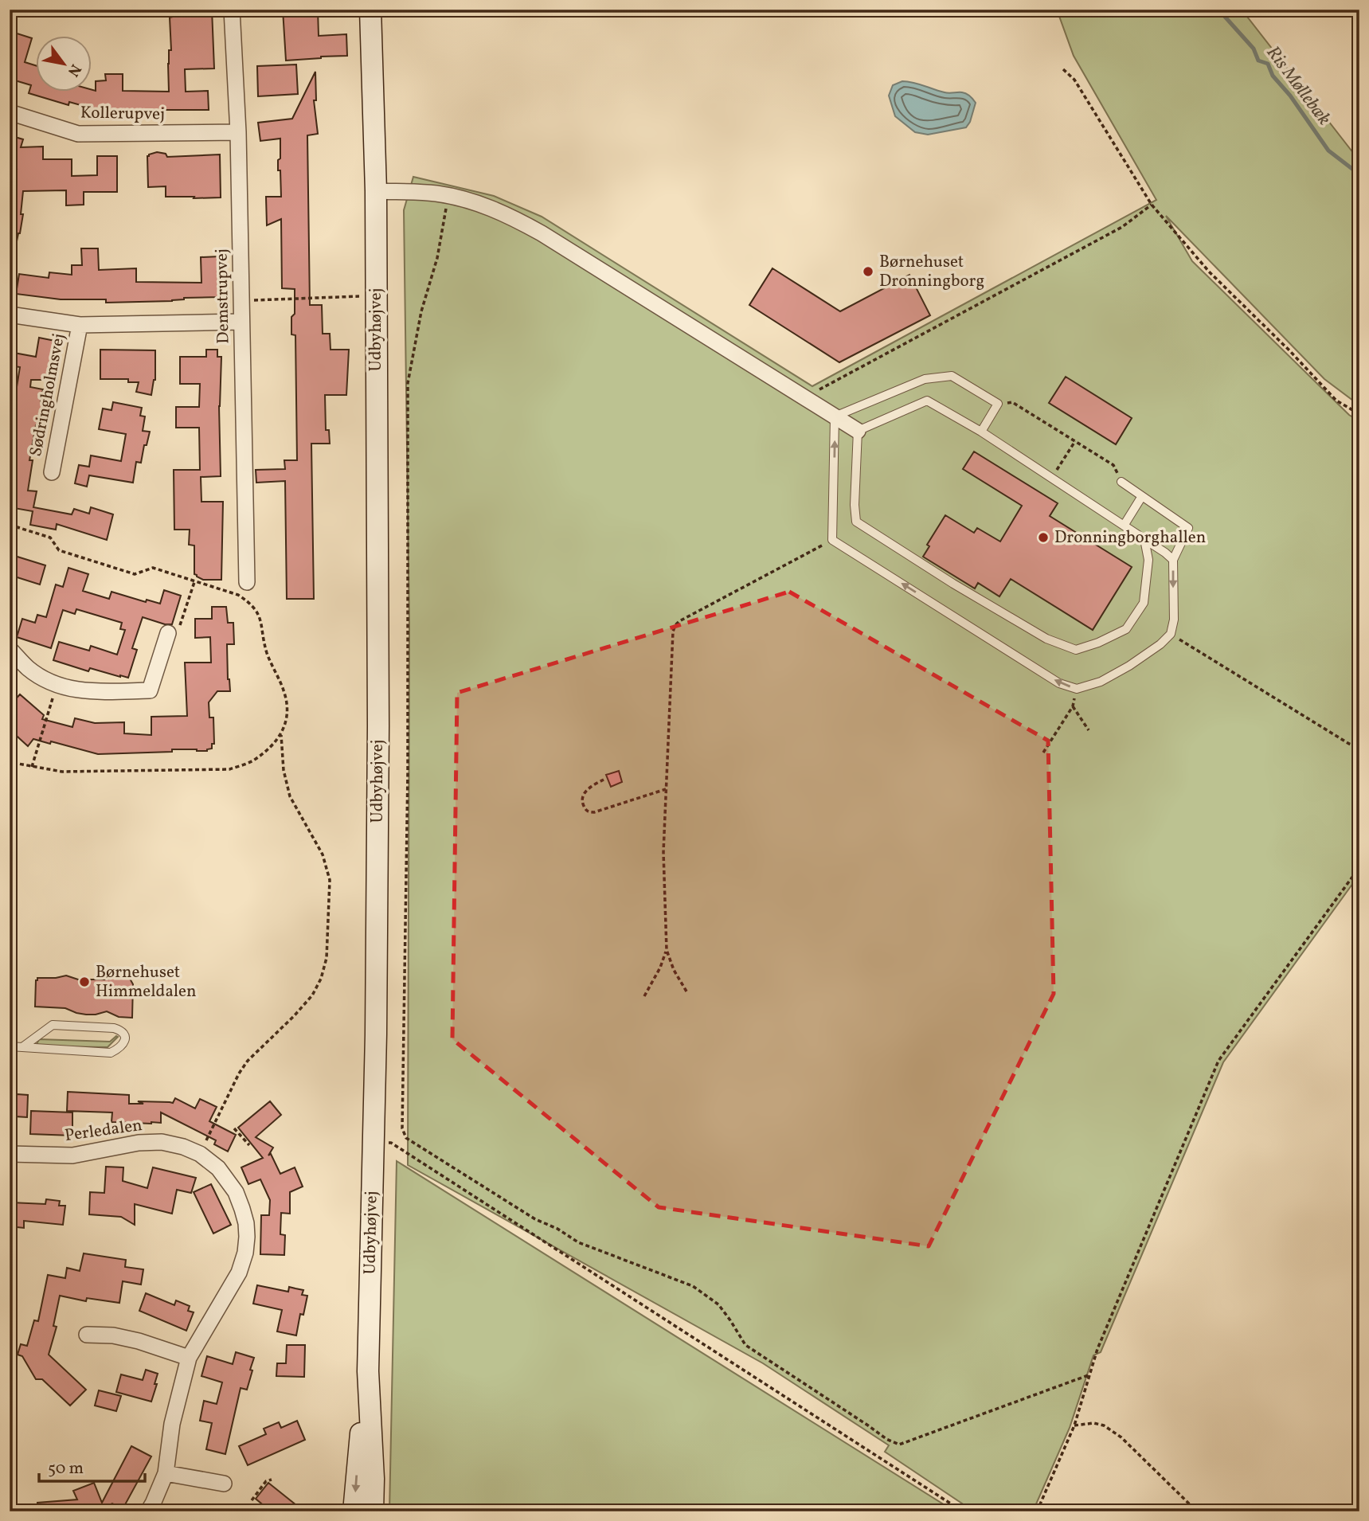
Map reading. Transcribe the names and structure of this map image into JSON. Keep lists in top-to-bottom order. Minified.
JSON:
{"streets":{"street":["Kollerupvej","Demstrupvej","Udbyhøjvej","Sødringholmsvej","Perledalen"]},"crossings":[["Kollerupvej","Demstrupvej"],["Demstrupvej","Sødringholmsvej"]],"water":["Ris Møllebæk"],"places":["Børnehuset Dronningborg","Dronningborghallen","Børnehuset Himmeldalen"],"scale_bar":"50 m","north":"bottom right"}
